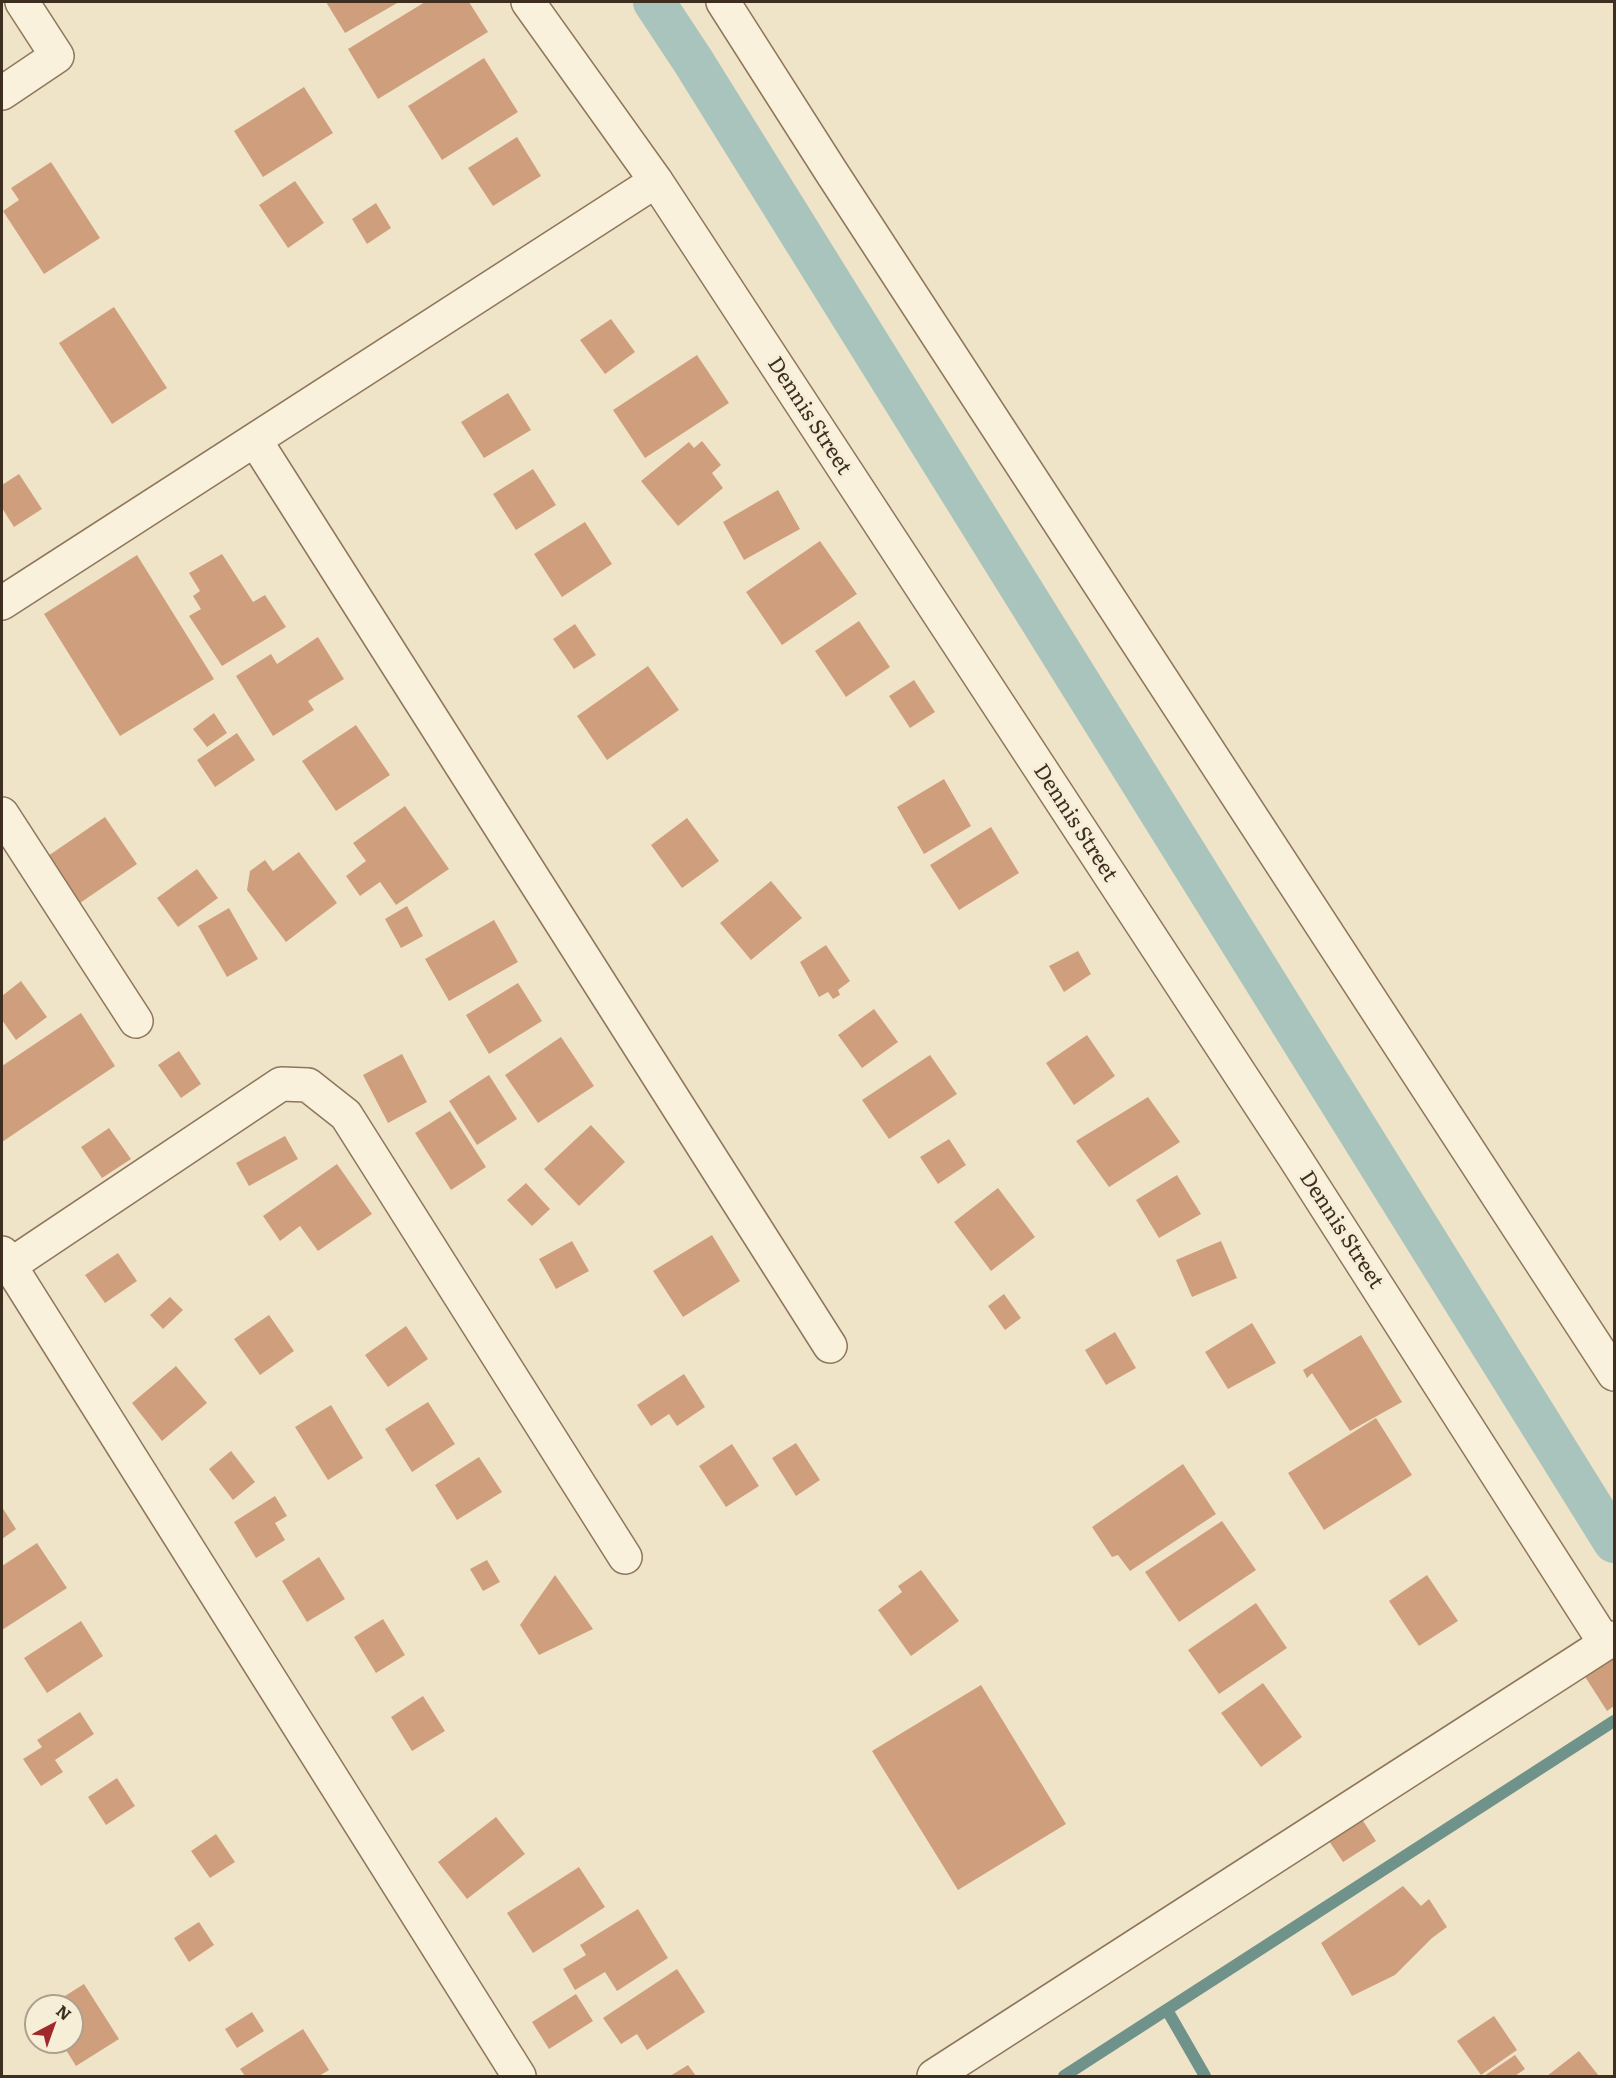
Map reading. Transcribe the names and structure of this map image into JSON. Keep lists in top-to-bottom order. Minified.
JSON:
{"streets":{"street":["Dennis Street"]},"north":"top right"}
